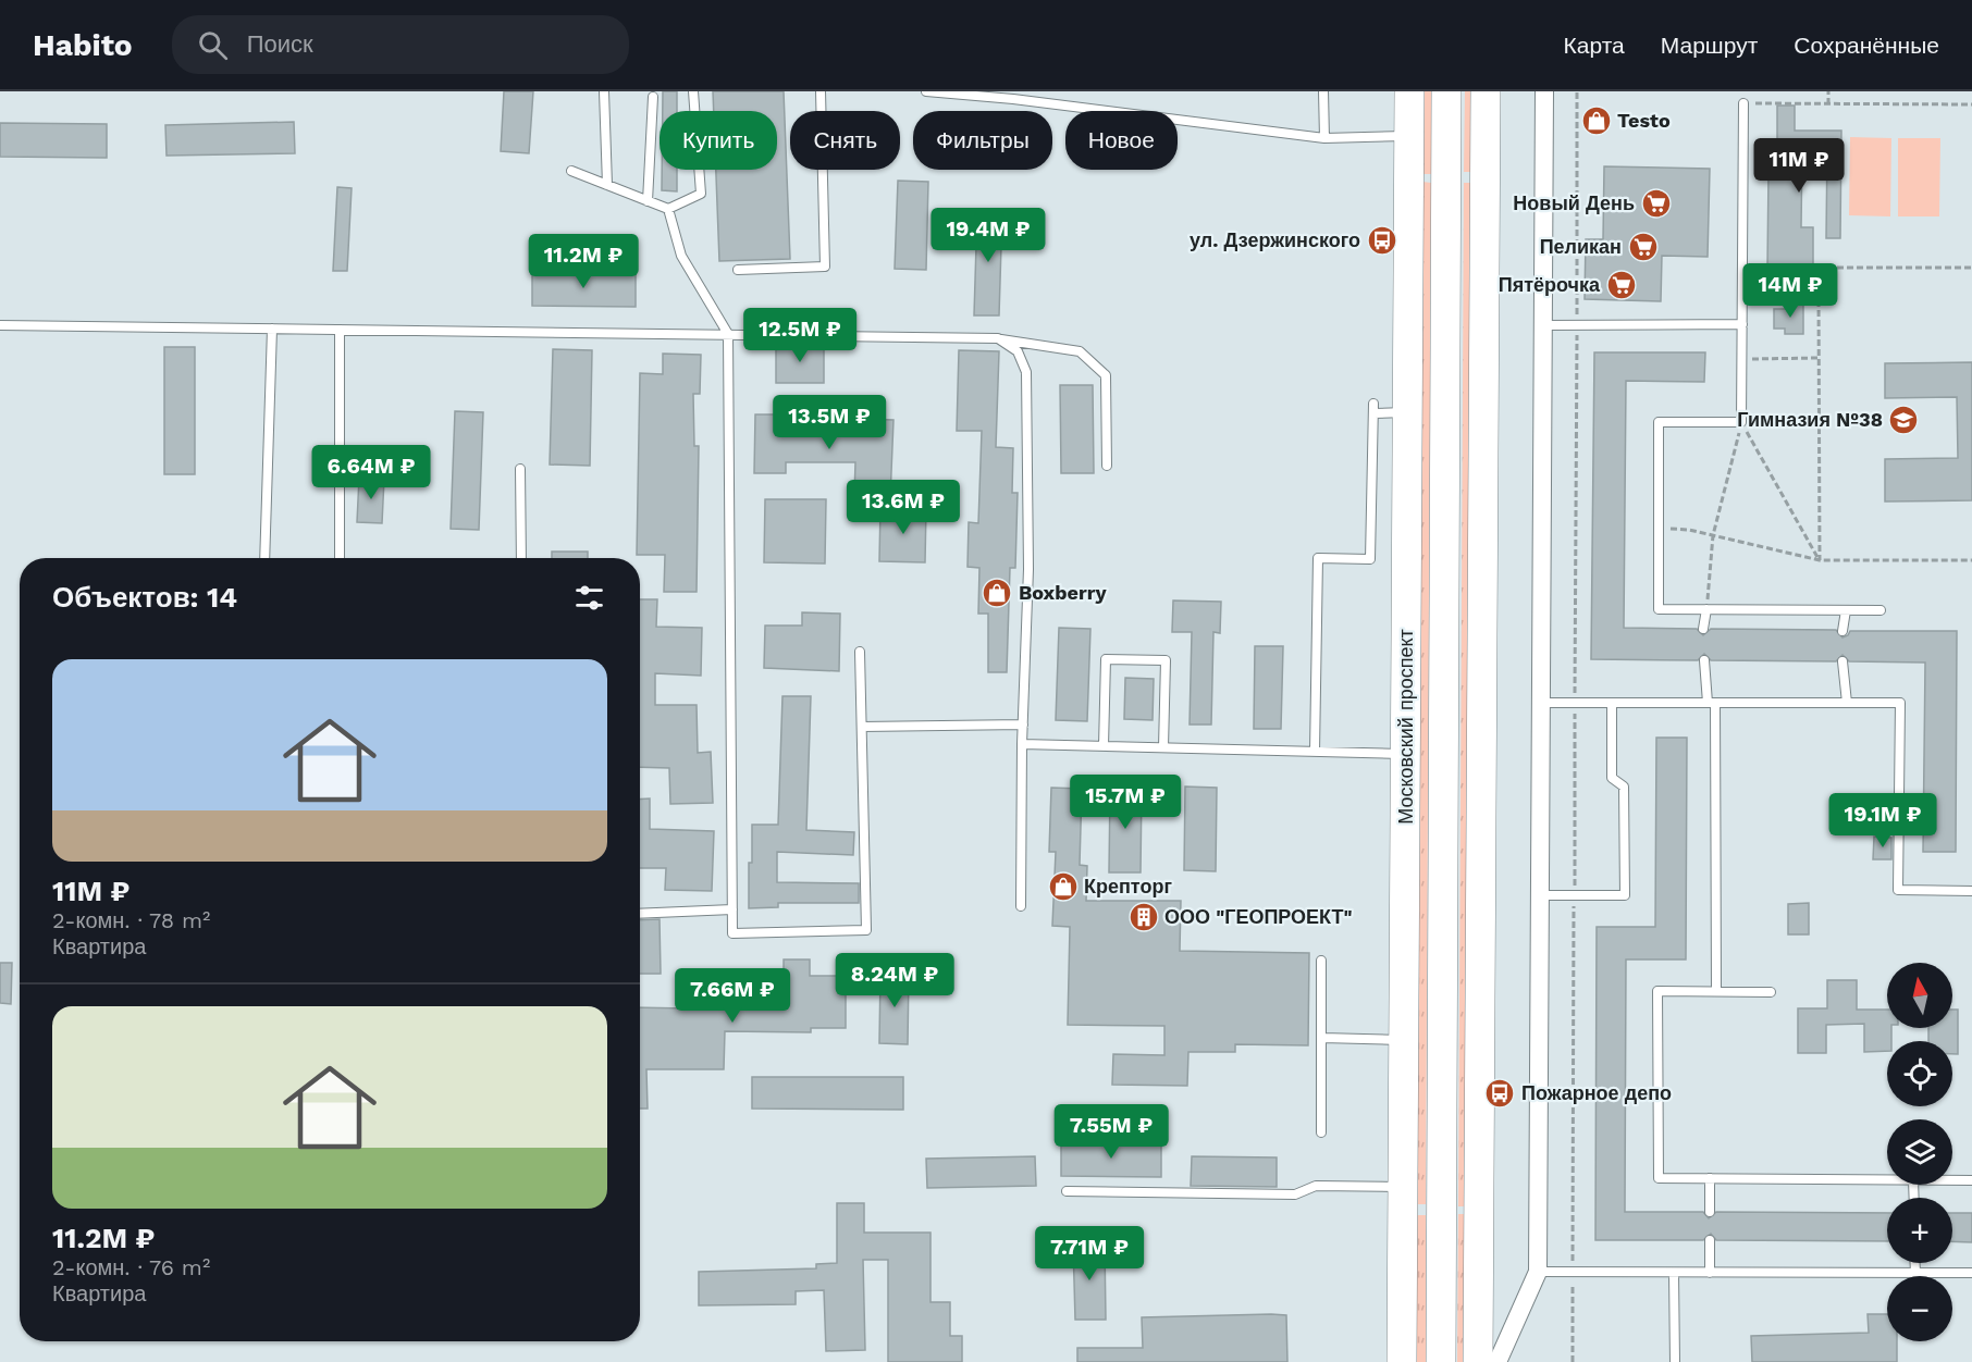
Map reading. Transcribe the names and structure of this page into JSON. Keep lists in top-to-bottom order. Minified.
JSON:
{"streets":{"main road":["Московский проспект"]},"places":{"shop":["Testo","Boxberry","Крепторг"],"supermarket":["Новый День","Пеликан","Пятёрочка"],"bus stop":["ул. Дзержинского","Пожарное депо"],"school or university":["Гимназия №38"],"building":["ООО \"ГЕОПРОЕКТ\""]},"north":"top","page":{"header":"Habito","search":"Поиск","nav":["Карта","Маршрут","Сохранённые"],"chip":["Купить","Снять","Фильтры","Новое"],"price":["11M ₽","19.4M ₽","11.2M ₽","14M ₽","12.5M ₽","13.5M ₽","6.64M ₽","13.6M ₽","15.7M ₽","19.1M ₽","8.24M ₽","7.66M ₽","7.55M ₽","7.71M ₽"],"heading":"Объектов: 14","list":[{"name":"11M ₽","note":"2-комн. · 78 m² · Квартира"},{"name":"11.2M ₽","note":"2-комн. · 76 m² · Квартира"}],"map_buttons":["+","−"]}}
